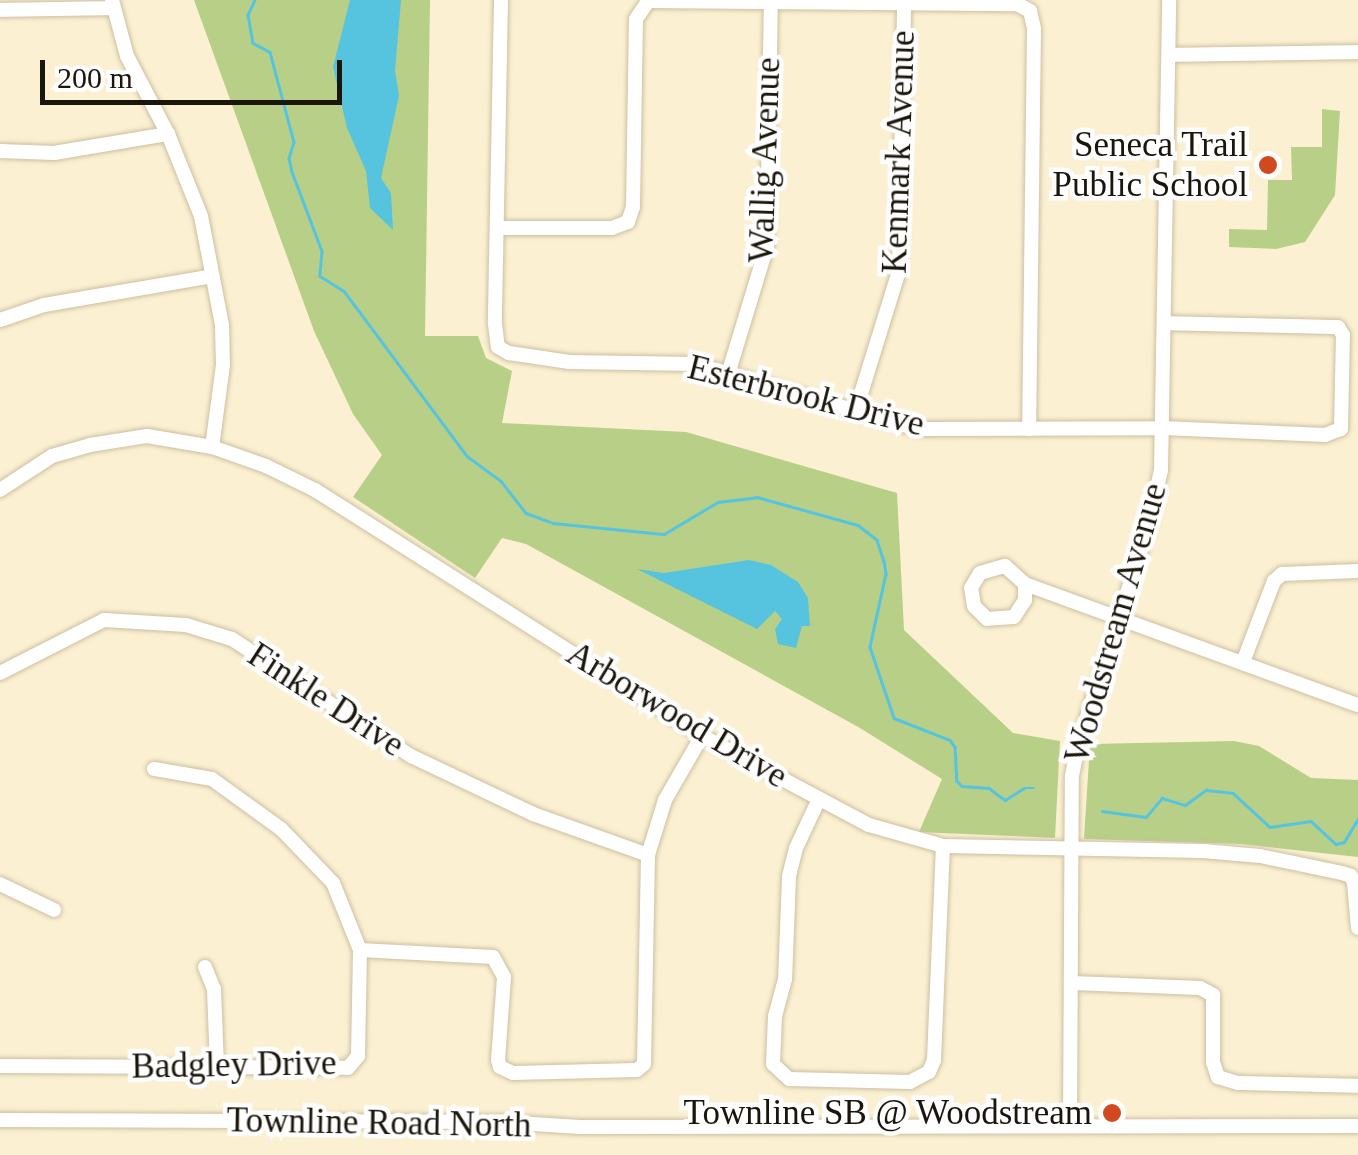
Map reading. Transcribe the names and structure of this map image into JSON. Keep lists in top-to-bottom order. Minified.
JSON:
{"streets":{"street":["Kenmark Avenue","Wallig Avenue","Esterbrook Drive","Woodstream Avenue","Finkle Drive","Arborwood Drive","Badgley Drive","Townline Road North"]},"crossings":[["Kenmark Avenue","Esterbrook Drive"],["Wallig Avenue","Esterbrook Drive"],["Esterbrook Drive","Woodstream Avenue"],["Woodstream Avenue","Arborwood Drive"],["Woodstream Avenue","Townline Road North"]],"places":["Seneca Trail Public School","Townline SB @ Woodstream"],"scale_bar":"200 m"}
